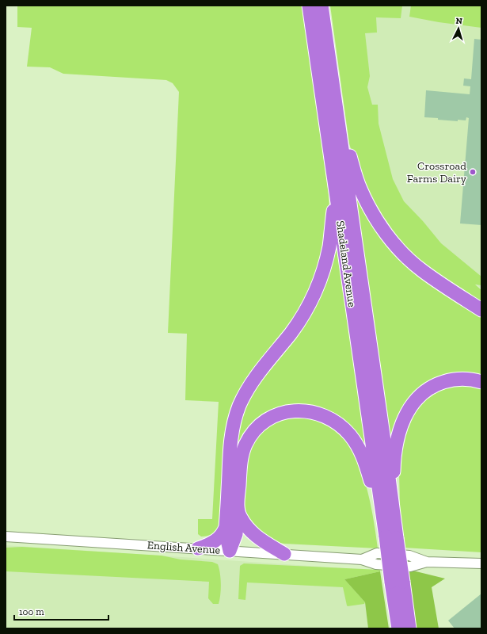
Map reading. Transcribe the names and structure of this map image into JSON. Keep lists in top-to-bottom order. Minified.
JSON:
{"streets":{"highway":["Shadeland Avenue"],"street":["English Avenue"]},"places":["Crossroad Farms Dairy"],"scale_bar":"100 m","north":"top"}
